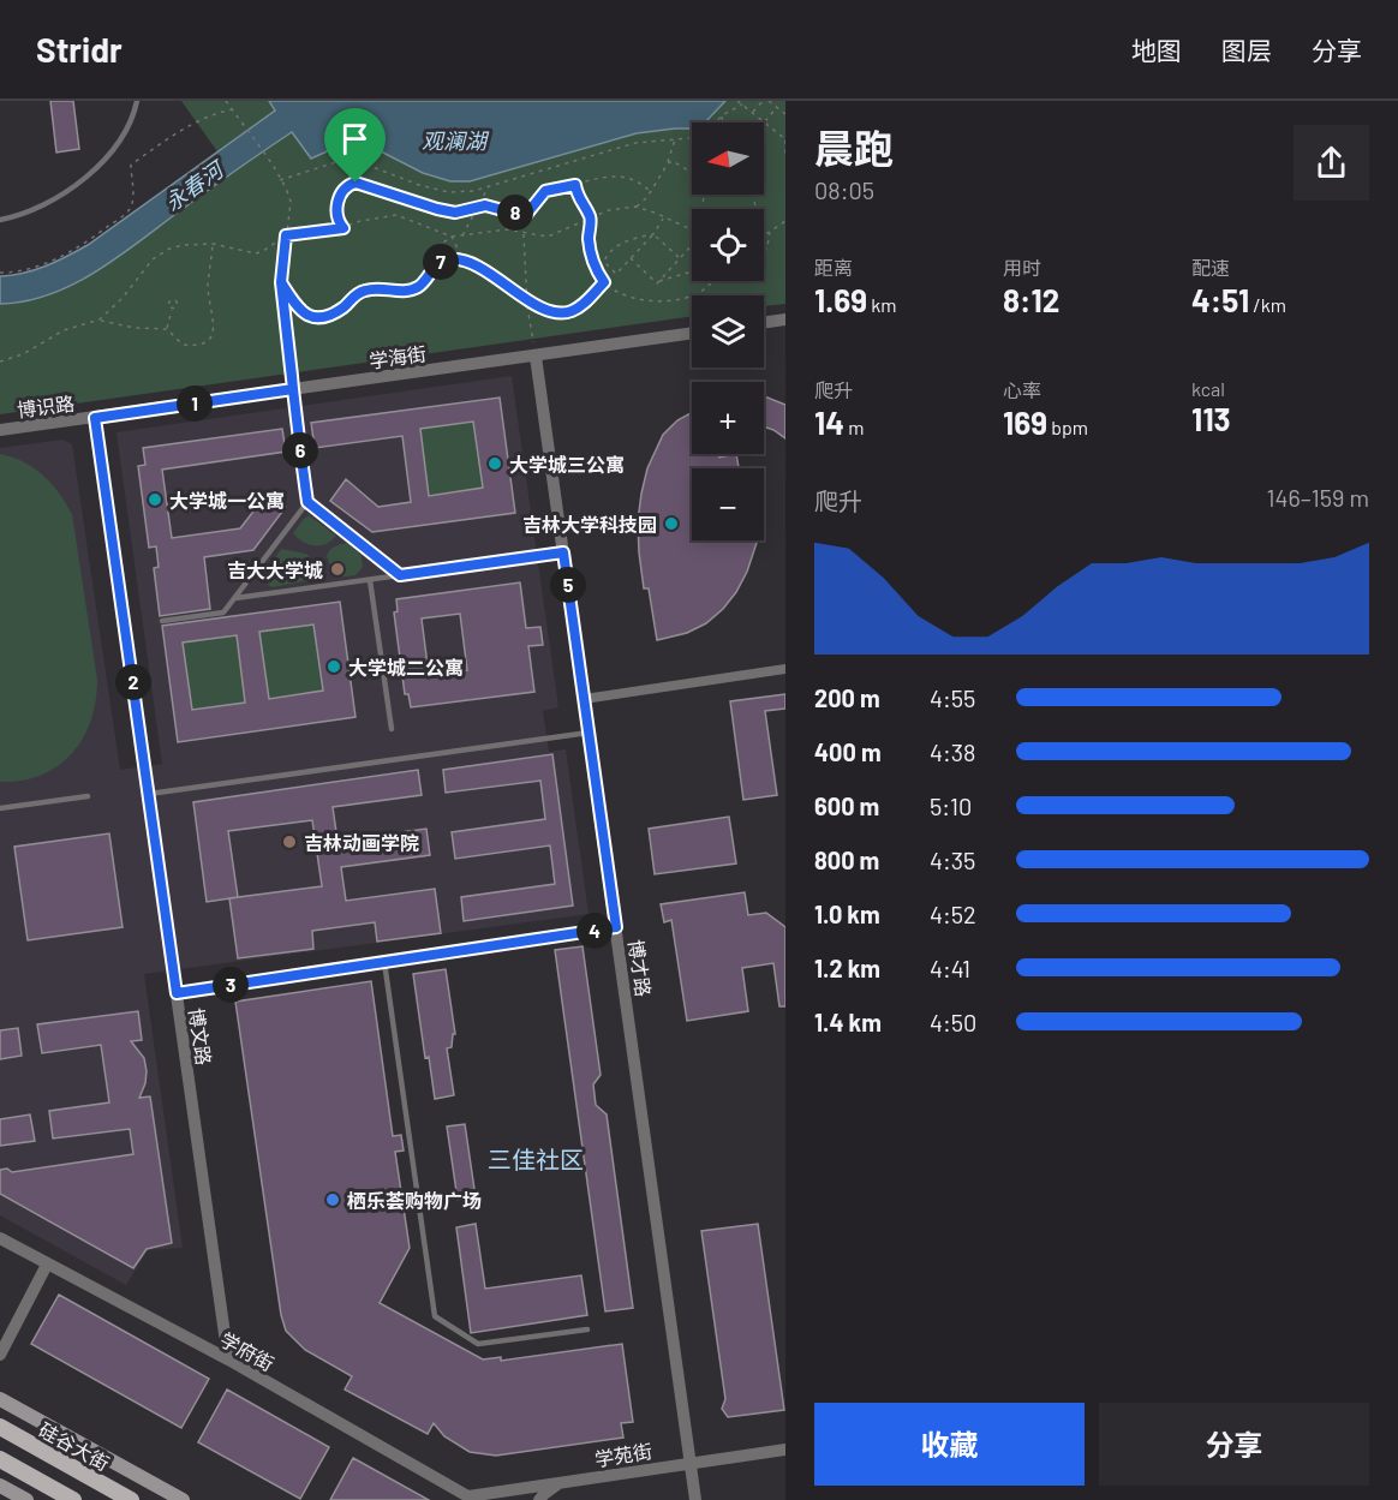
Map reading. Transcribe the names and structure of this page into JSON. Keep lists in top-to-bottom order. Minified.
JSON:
{"streets":{"main road":["硅谷大街"],"street":["学海街","博识路","博才路","博文路","学府街","学苑街"]},"crossings":[["学海街","博识路"],["学海街","博才路"],["学海街","博文路"],["博识路","博文路"],["博才路","学苑街"],["博文路","学府街"],["学府街","学苑街"]],"districts":["三佳社区"],"water":["观澜湖","永春河"],"places":["大学城三公寓","大学城一公寓","吉林大学科技园","吉大大学城","大学城二公寓","吉林动画学院","栖乐荟购物广场"],"north":"left","page":{"header":"Stridr","nav":["地图","图层","分享"],"heading":["晨跑","08:05"],"map_buttons":["+","−"],"pins":["8","7","1","6","5","2","4","3"],"stats":[["距离","1.69 km"],["用时","8:12"],["配速","4:51 /km"],["爬升","14 m"],["心率","169 bpm"],["kcal","113"]],"chart":["爬升","146–159 m"],"list":[{"name":"200 m","note":"4:55"},{"name":"400 m","note":"4:38"},{"name":"600 m","note":"5:10"},{"name":"800 m","note":"4:35"},{"name":"1.0 km","note":"4:52"},{"name":"1.2 km","note":"4:41"},{"name":"1.4 km","note":"4:50"}],"buttons":["收藏","分享"]}}
